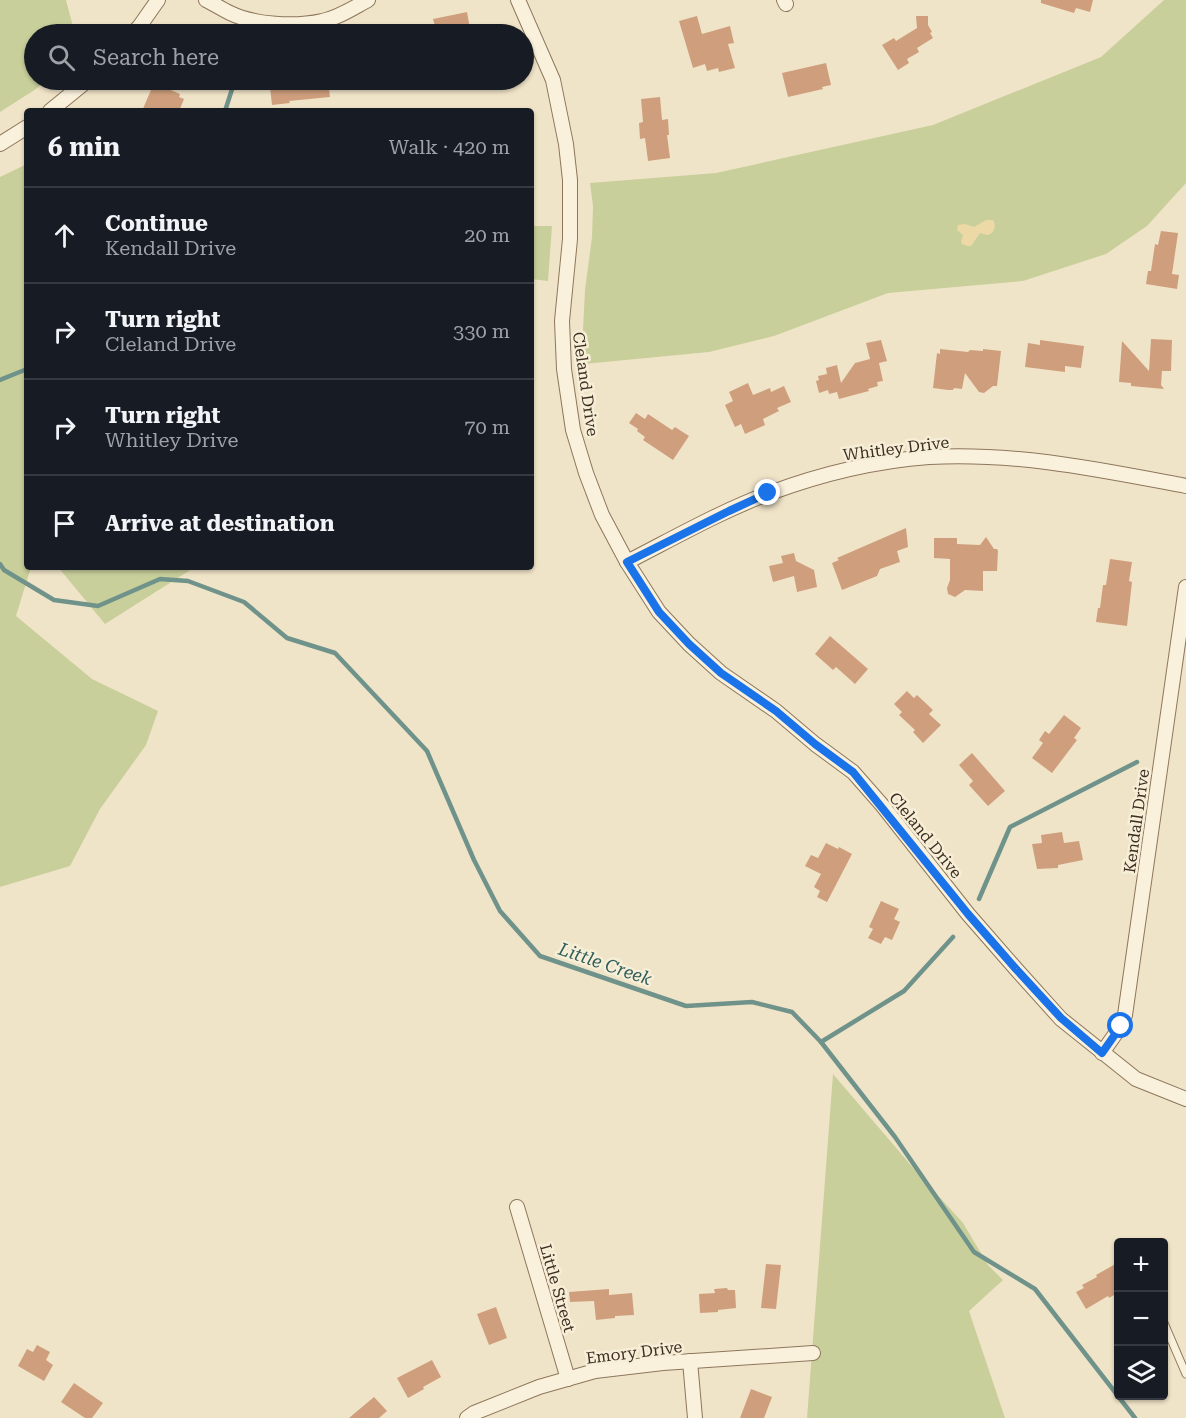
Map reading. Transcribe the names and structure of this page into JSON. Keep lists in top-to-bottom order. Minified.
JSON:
{"streets":{"street":["Cleland Drive","Whitley Drive","Kendall Drive","Little Street","Emory Drive"]},"crossings":[["Cleland Drive","Whitley Drive"],["Cleland Drive","Kendall Drive"],["Little Street","Emory Drive"]],"water":["Little Creek"],"page":{"search":"Search here","heading":["6 min","Walk · 420 m"],"list":[["Continue","Kendall Drive","20 m"],["Turn right","Cleland Drive","330 m"],["Turn right","Whitley Drive","70 m"],"Arrive at destination"],"map_buttons":["+","−"]}}
